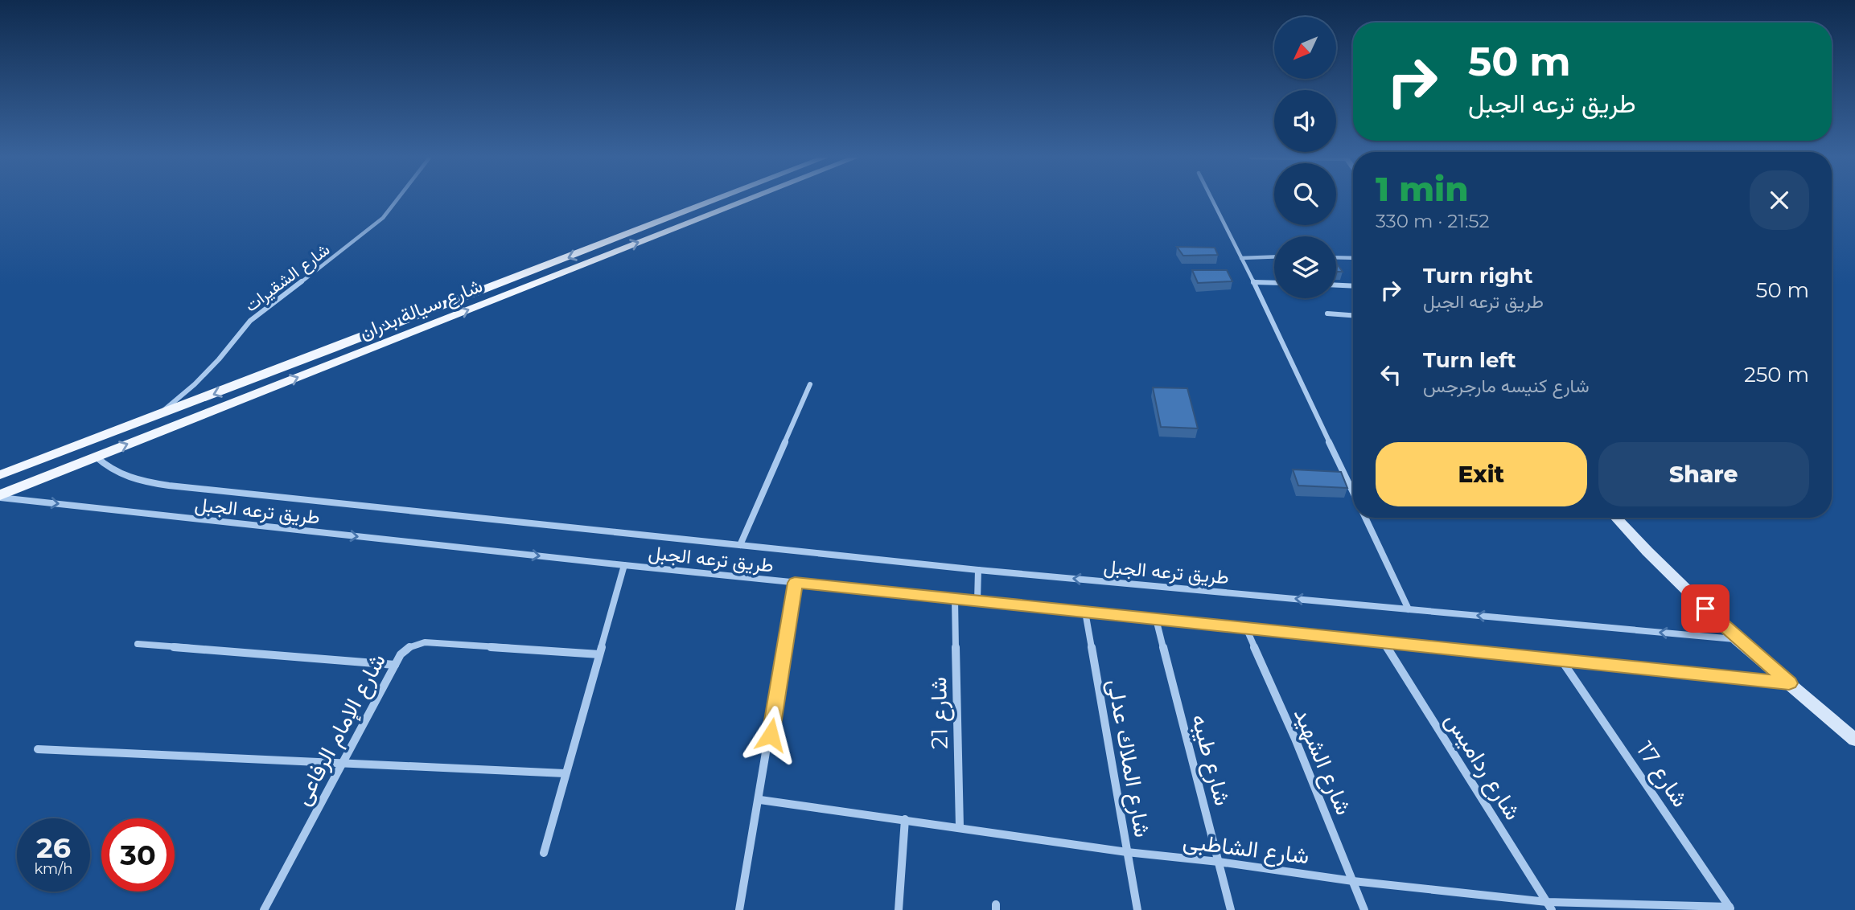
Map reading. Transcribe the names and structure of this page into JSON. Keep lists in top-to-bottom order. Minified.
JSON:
{"streets":{"main road":["شارع سيالة بدران"],"street":["شارع الشقيرات","طريق ترعه الجبل","شارع 21","شارع الإمام الرفاعى","شارع الملاك عدلى","شارع طيبه","شارع الشهيد","شارع رداميس","شارع 17","شارع الشاطبى"]},"crossings":[["شارع الشقيرات","شارع سيالة بدران"],["شارع سيالة بدران","طريق ترعه الجبل"],["طريق ترعه الجبل","شارع 21"],["طريق ترعه الجبل","شارع الملاك عدلى"],["طريق ترعه الجبل","شارع طيبه"],["طريق ترعه الجبل","شارع الشهيد"],["طريق ترعه الجبل","شارع رداميس"],["طريق ترعه الجبل","شارع 17"],["شارع 21","شارع الشاطبى"],["شارع الملاك عدلى","شارع الشاطبى"],["شارع طيبه","شارع الشاطبى"],["شارع الشهيد","شارع الشاطبى"],["شارع رداميس","شارع الشاطبى"],["شارع 17","شارع الشاطبى"]],"north":"bottom left","page":{"turn":["50 m","طريق ترعه الجبل"],"heading":["1 min","330 m · 21:52"],"list":[{"name":"Turn right","note":"طريق ترعه الجبل","value":"50 m"},{"name":"Turn left","note":"شارع كنيسه مارجرجس","value":"250 m"}],"buttons":["Exit","Share"],"speed":"26 km/h","limit":"30"}}
